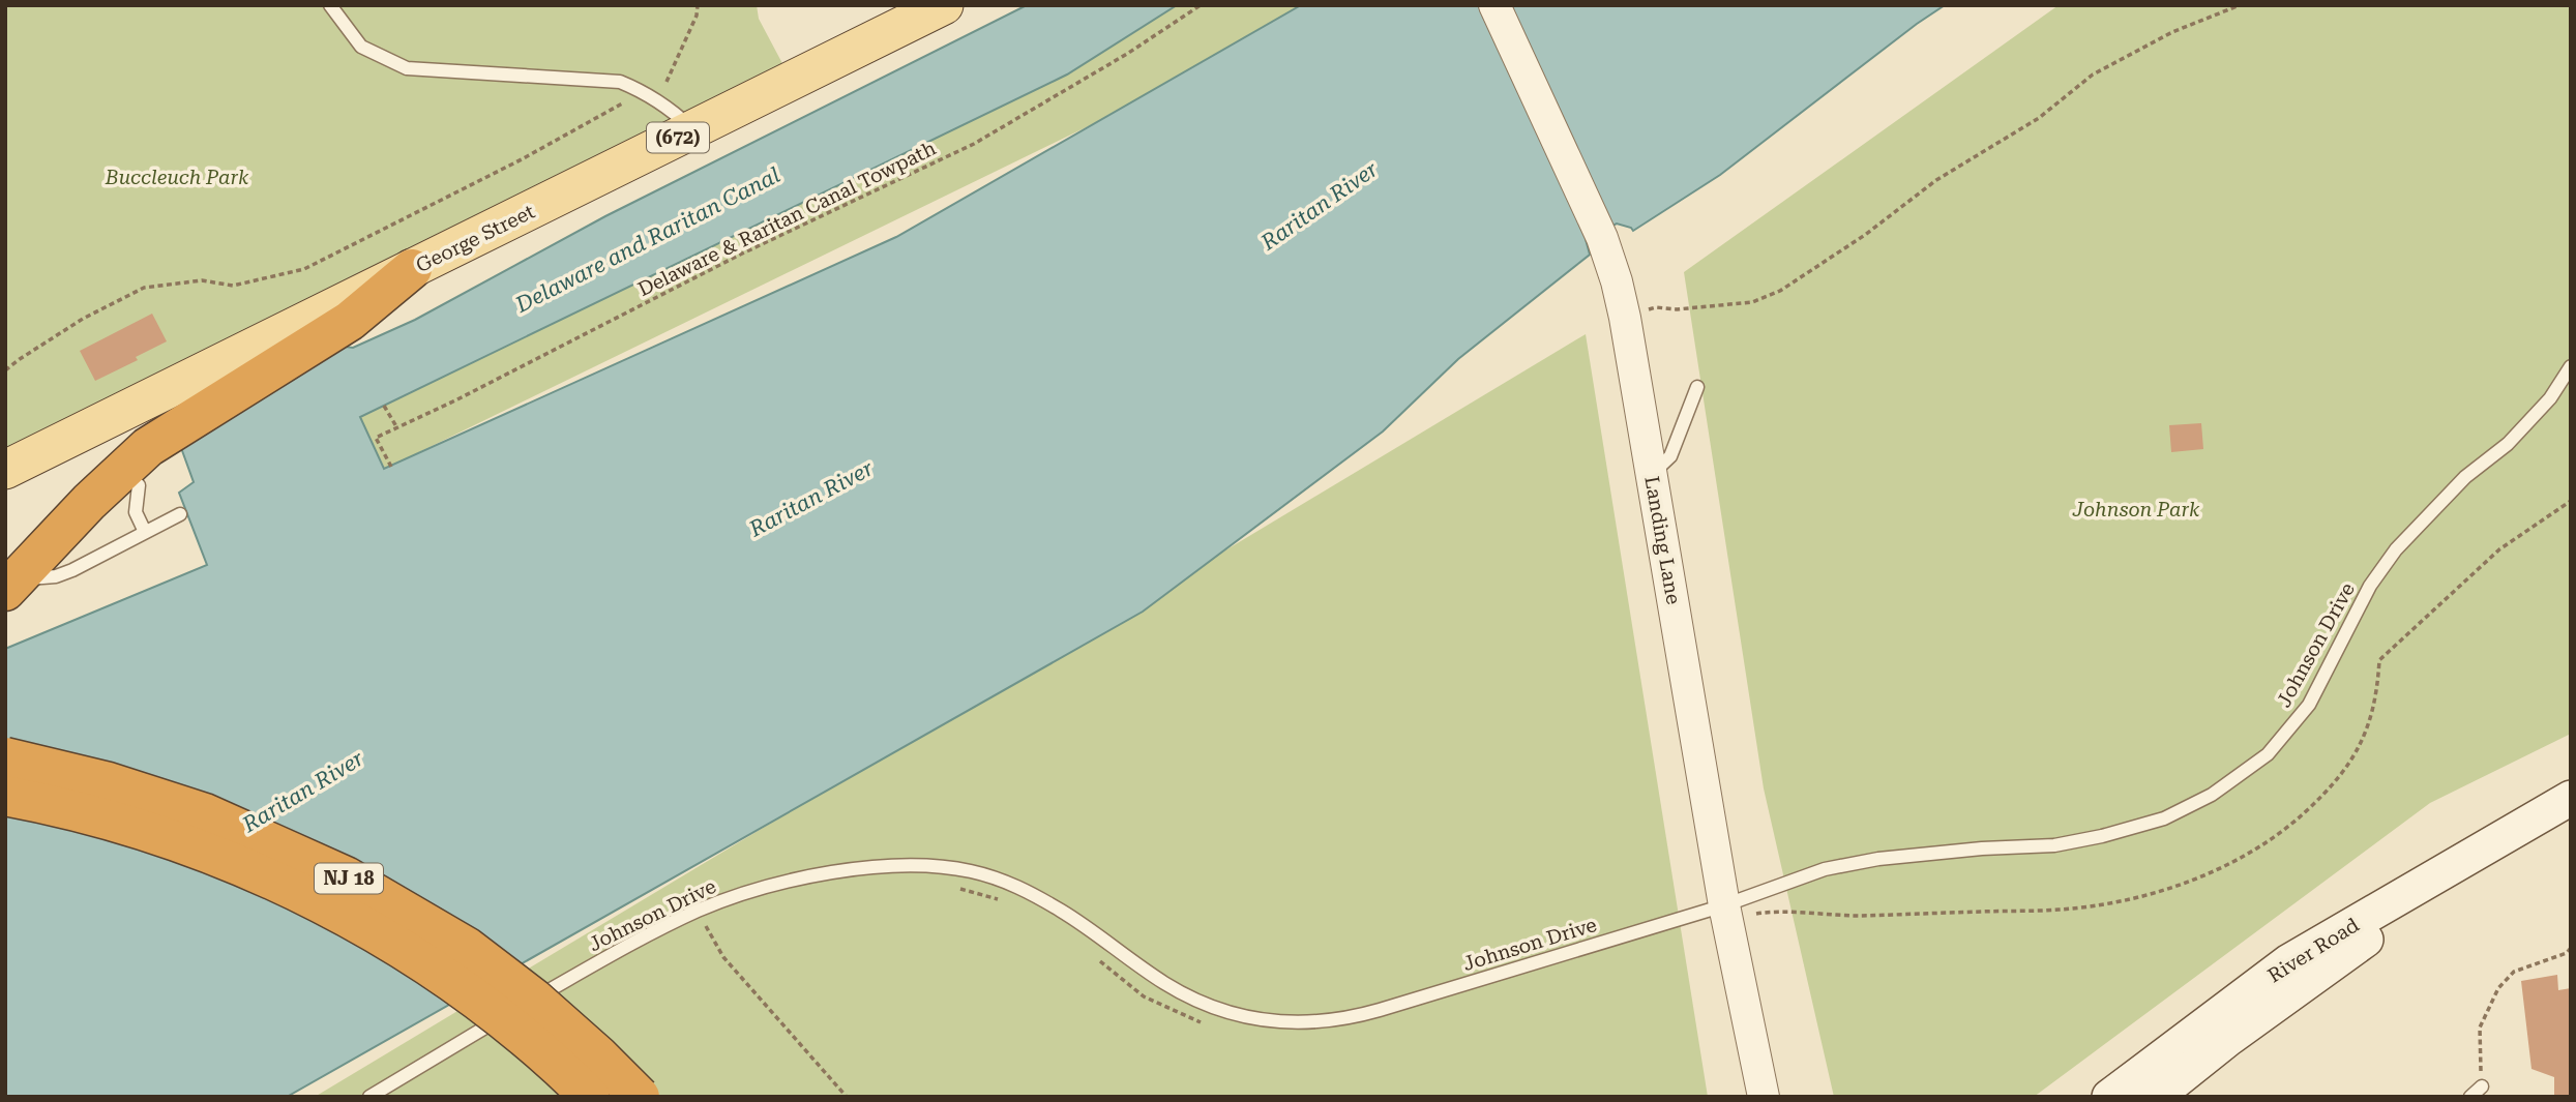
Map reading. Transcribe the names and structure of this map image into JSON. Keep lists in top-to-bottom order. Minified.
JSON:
{"streets":{"highway":["NJ 18"],"main road":["(672)","George Street","River Road"],"street":["Landing Lane"],"lane":["Johnson Drive"],"path":["Delaware & Raritan Canal Towpath"]},"crossings":[["Landing Lane","Johnson Drive"]],"water":["Raritan River","Delaware and Raritan Canal"],"parks":["Buccleuch Park","Johnson Park"]}
